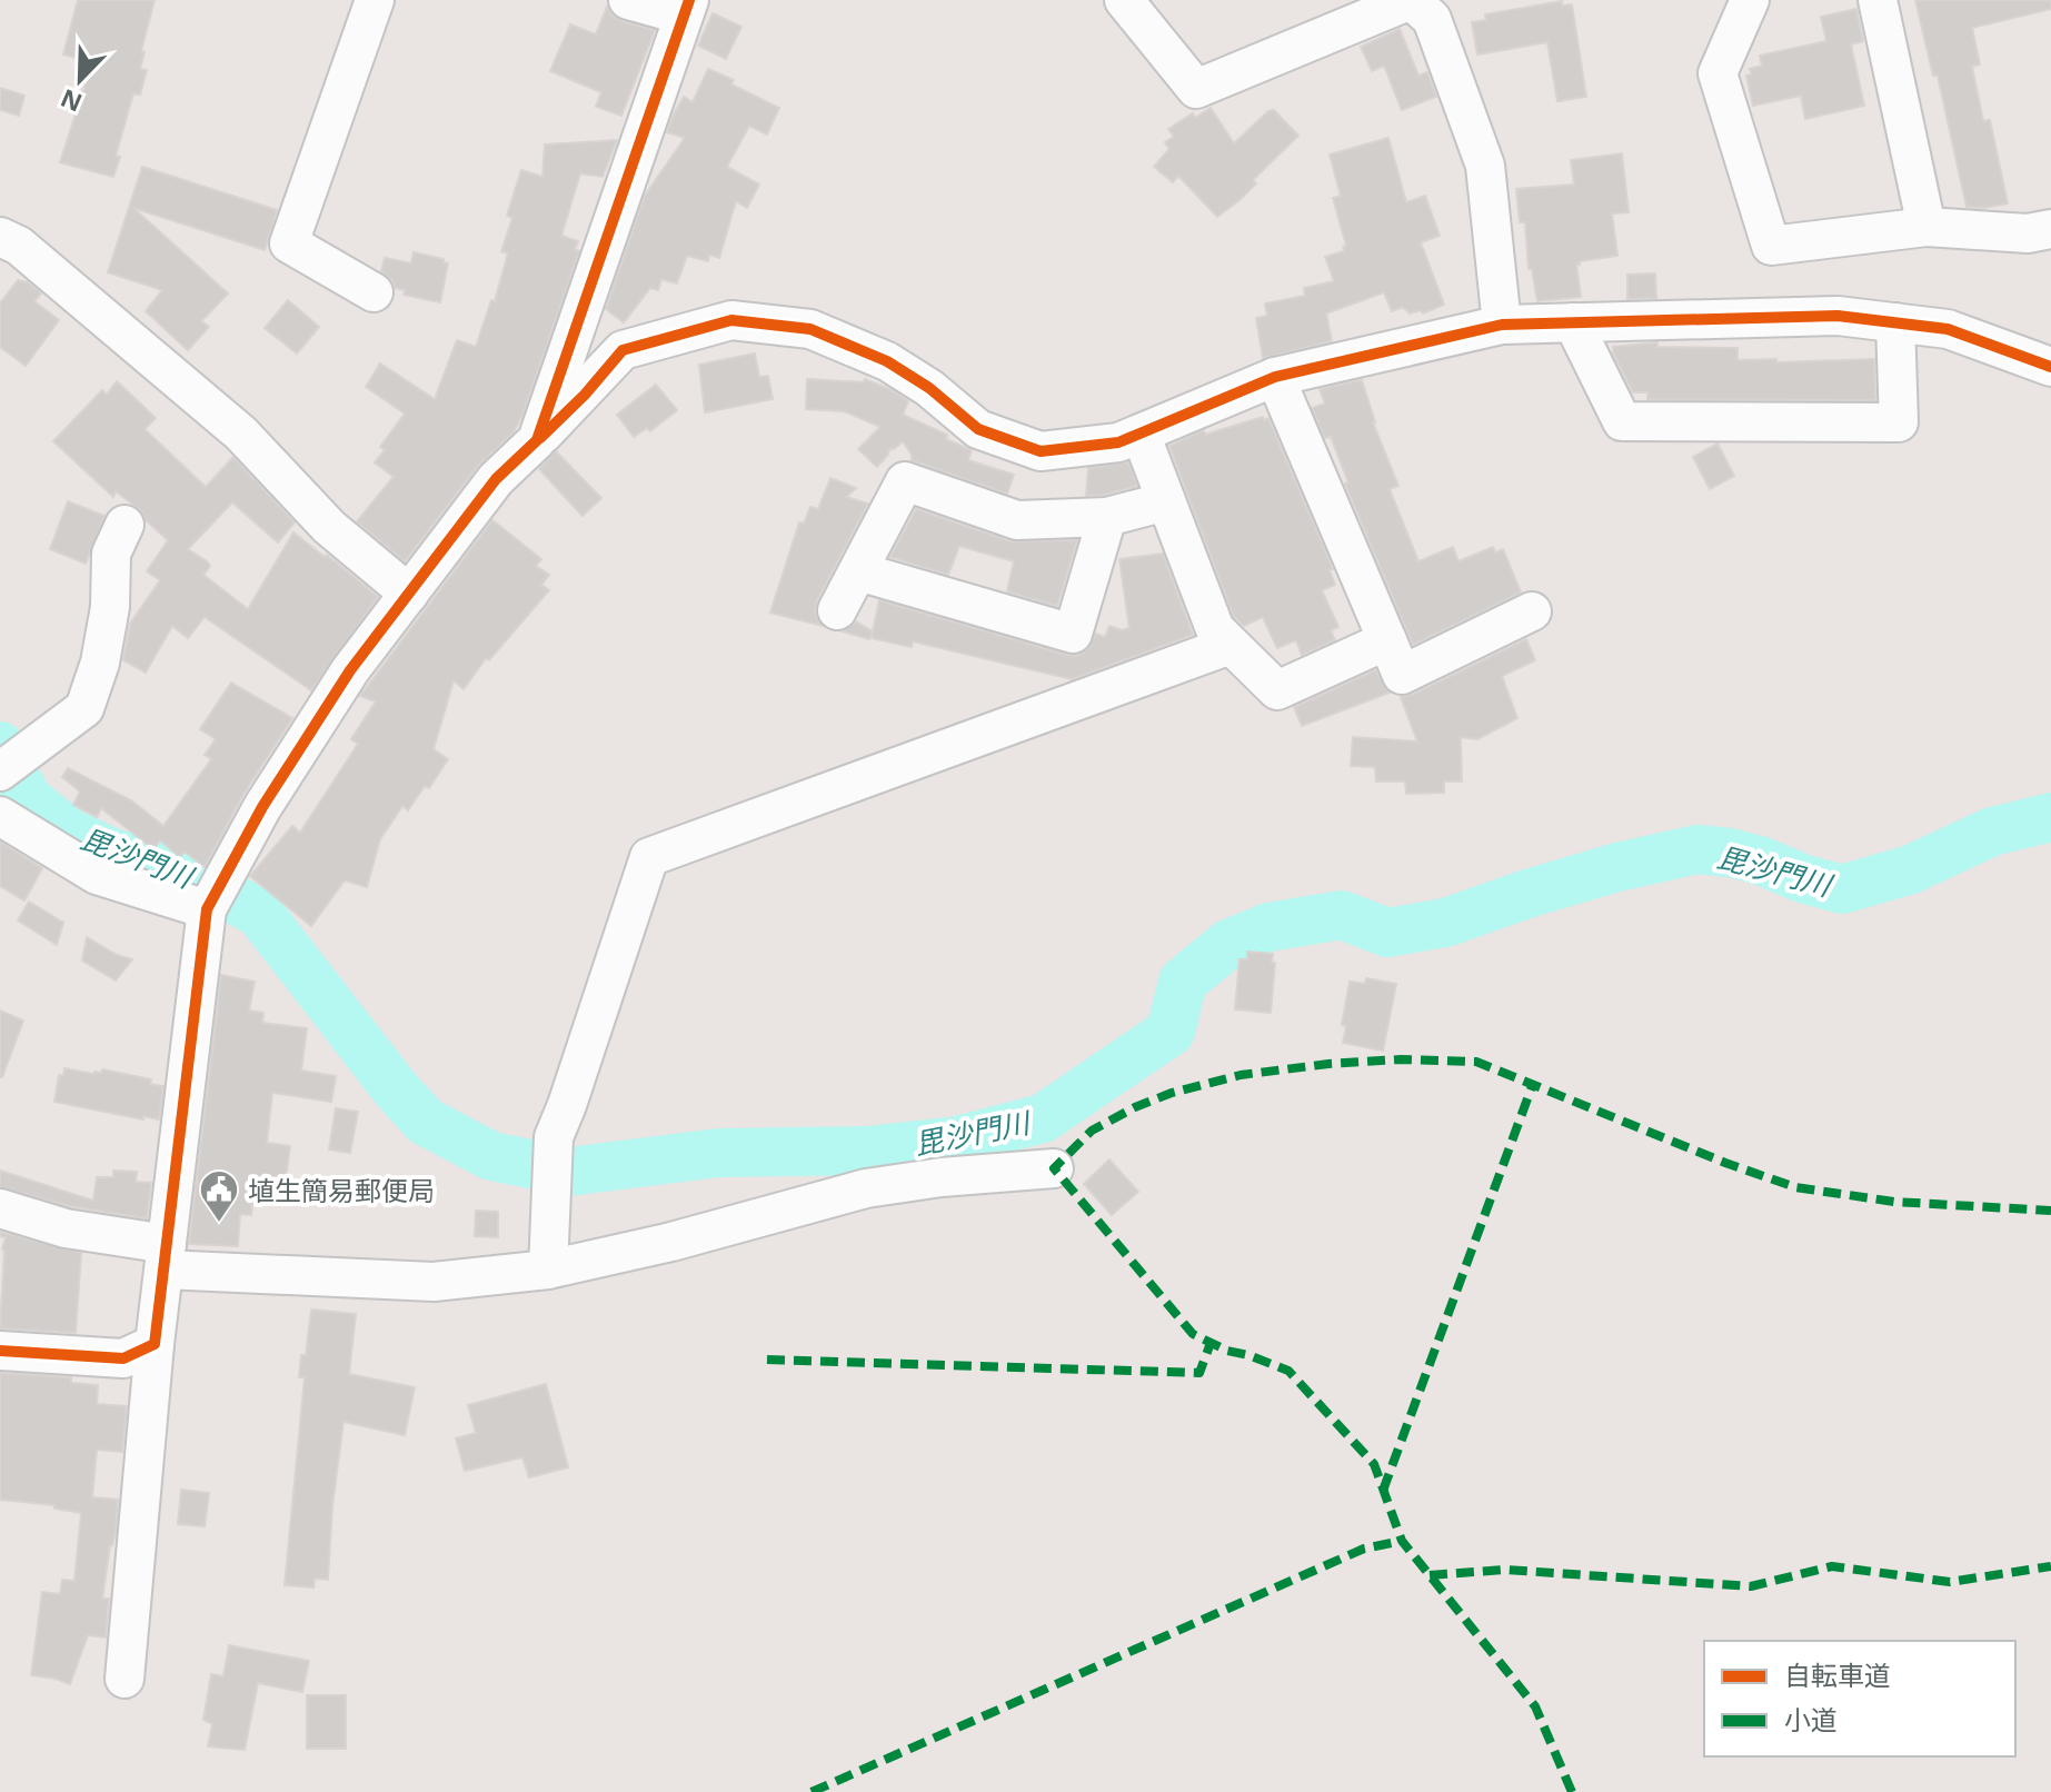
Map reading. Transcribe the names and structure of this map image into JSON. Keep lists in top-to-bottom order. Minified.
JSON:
{"water":["毘沙門川"],"places":{"public building":["埴生簡易郵便局"]},"legend":["自転車道","小道"],"north":"bottom left"}
